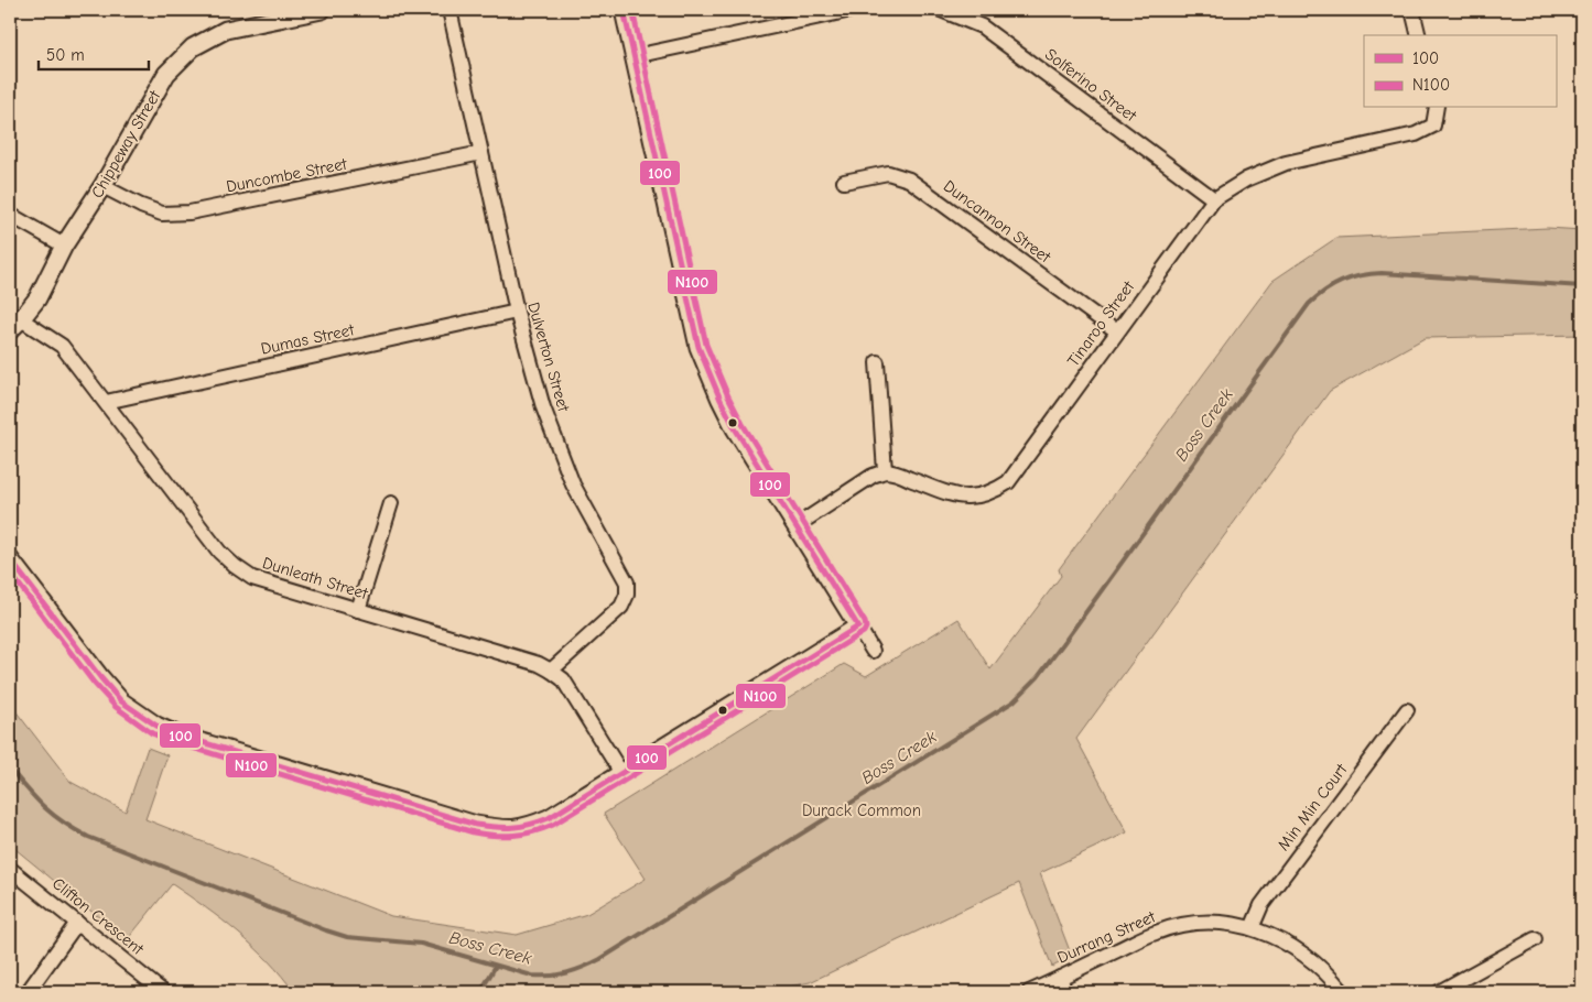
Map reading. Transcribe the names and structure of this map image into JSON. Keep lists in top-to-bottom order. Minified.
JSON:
{"streets":{"street":["Solferino Street","Chippeway Street","Duncombe Street","Duncannon Street","Tinaroo Street","Dumas Street","Dulverton Street","Dunleath Street","Min Min Court","Clifton Crescent","Durrang Street"]},"crossings":[["Solferino Street","Tinaroo Street"],["Chippeway Street","Duncombe Street"],["Chippeway Street","Dunleath Street"],["Duncombe Street","Dulverton Street"],["Duncannon Street","Tinaroo Street"],["Dumas Street","Dulverton Street"],["Dumas Street","Dunleath Street"],["Dulverton Street","Dunleath Street"],["Min Min Court","Durrang Street"]],"water":["Boss Creek"],"parks":["Durack Common"],"lines":["transit line 100","transit line N100"],"legend":["100","N100"],"scale_bar":"50 m"}
